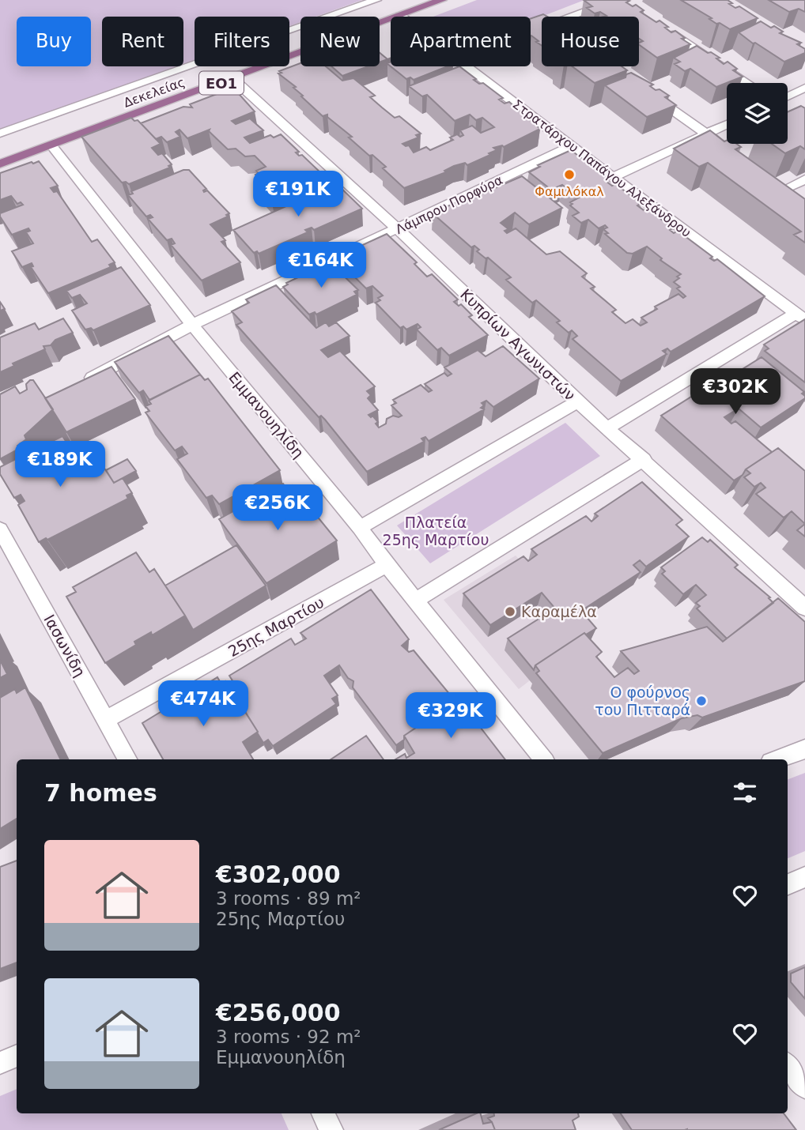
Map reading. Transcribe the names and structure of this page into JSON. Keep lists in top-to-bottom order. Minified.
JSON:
{"streets":{"main road":["ΕΟ1","Δεκελείας"],"street":["Στρατάρχου Παπάγου Αλεξάνδρου","Λάμπρου Πορφύρα","Κυπρίων Αγωνιστών","Εμμανουηλίδη","25ης Μαρτίου","Ιασωνίδη"]},"crossings":[["Δεκελείας","Κυπρίων Αγωνιστών"],["Δεκελείας","Εμμανουηλίδη"],["Στρατάρχου Παπάγου Αλεξάνδρου","Λάμπρου Πορφύρα"],["Λάμπρου Πορφύρα","Κυπρίων Αγωνιστών"],["Λάμπρου Πορφύρα","Εμμανουηλίδη"],["Εμμανουηλίδη","25ης Μαρτίου"],["25ης Μαρτίου","Ιασωνίδη"]],"parks":["Πλατεία 25ης Μαρτίου"],"places":["Φαμιλόκαλ","Καραμέλα","Ο φούρνος του Πιτταρά"],"page":{"chip":["Buy","Rent","Filters","New","Apartment","House"],"price":["€191K","€164K","€302K","€189K","€256K","€474K","€329K"],"heading":"7 homes","list":[{"name":"€302,000","note":"3 rooms · 89 m² · 25ης Μαρτίου"},{"name":"€256,000","note":"3 rooms · 92 m² · Εμμανουηλίδη"}]}}
